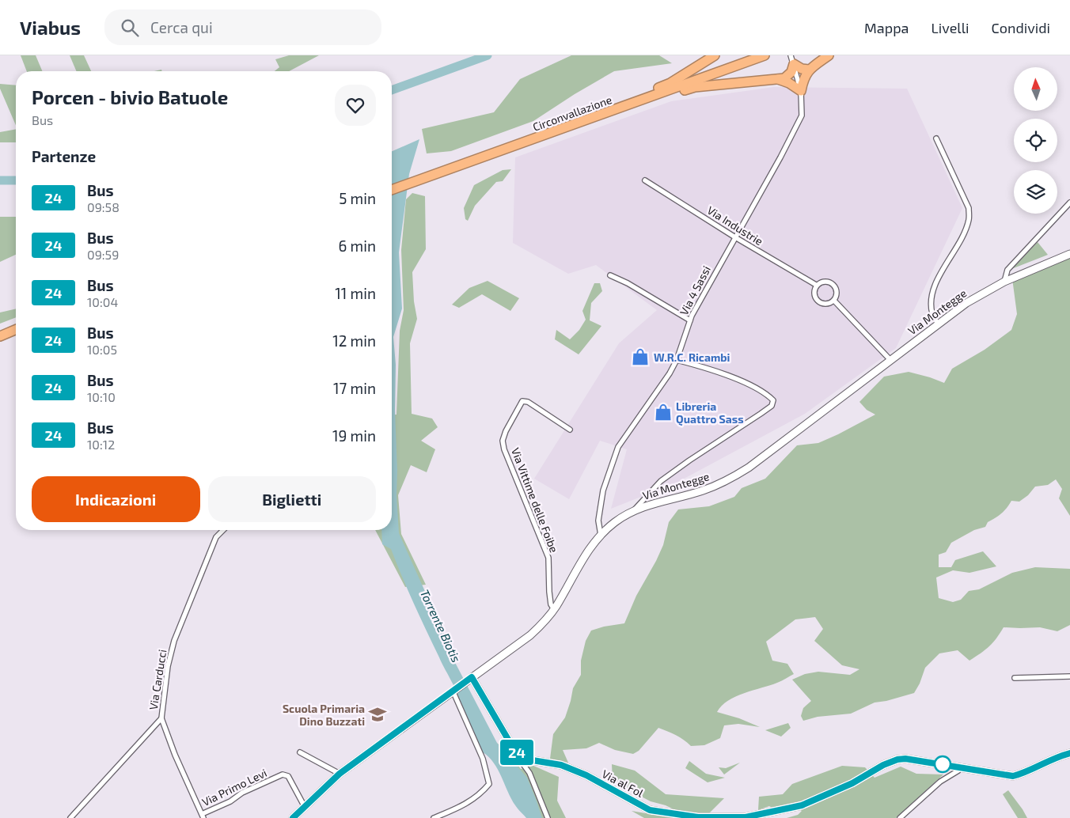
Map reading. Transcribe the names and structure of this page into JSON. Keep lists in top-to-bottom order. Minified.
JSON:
{"streets":{"highway":["Circonvallazione"],"street":["Via Industrie","Via 4 Sassi","Via Montegge","Via Vittime delle Foibe","Via Carducci","Via al Fol","Via Primo Levi"]},"crossings":[["Via Industrie","Via 4 Sassi"],["Via 4 Sassi","Via Montegge"],["Via Montegge","Via Vittime delle Foibe"],["Via Montegge","Via Primo Levi"],["Via Carducci","Via Primo Levi"]],"water":["Torrente Biotis"],"places":{"shop":["W.R.C. Ricambi","Libreria Quattro Sass"],"school or university":["Scuola Primaria Dino Buzzati"]},"lines":["bus line 24"],"north":"top","page":{"header":"Viabus","search":"Cerca qui","nav":["Mappa","Livelli","Condividi"],"on_map":"24","heading":[["Porcen - bivio Batuole","Bus"],"Partenze"],"list":[{"mark":"24","name":"Bus","note":"09:58","value":"5 min"},{"mark":"24","name":"Bus","note":"09:59","value":"6 min"},{"mark":"24","name":"Bus","note":"10:04","value":"11 min"},{"mark":"24","name":"Bus","note":"10:05","value":"12 min"},{"mark":"24","name":"Bus","note":"10:10","value":"17 min"},{"mark":"24","name":"Bus","note":"10:12","value":"19 min"}],"buttons":["Indicazioni","Biglietti"]}}
